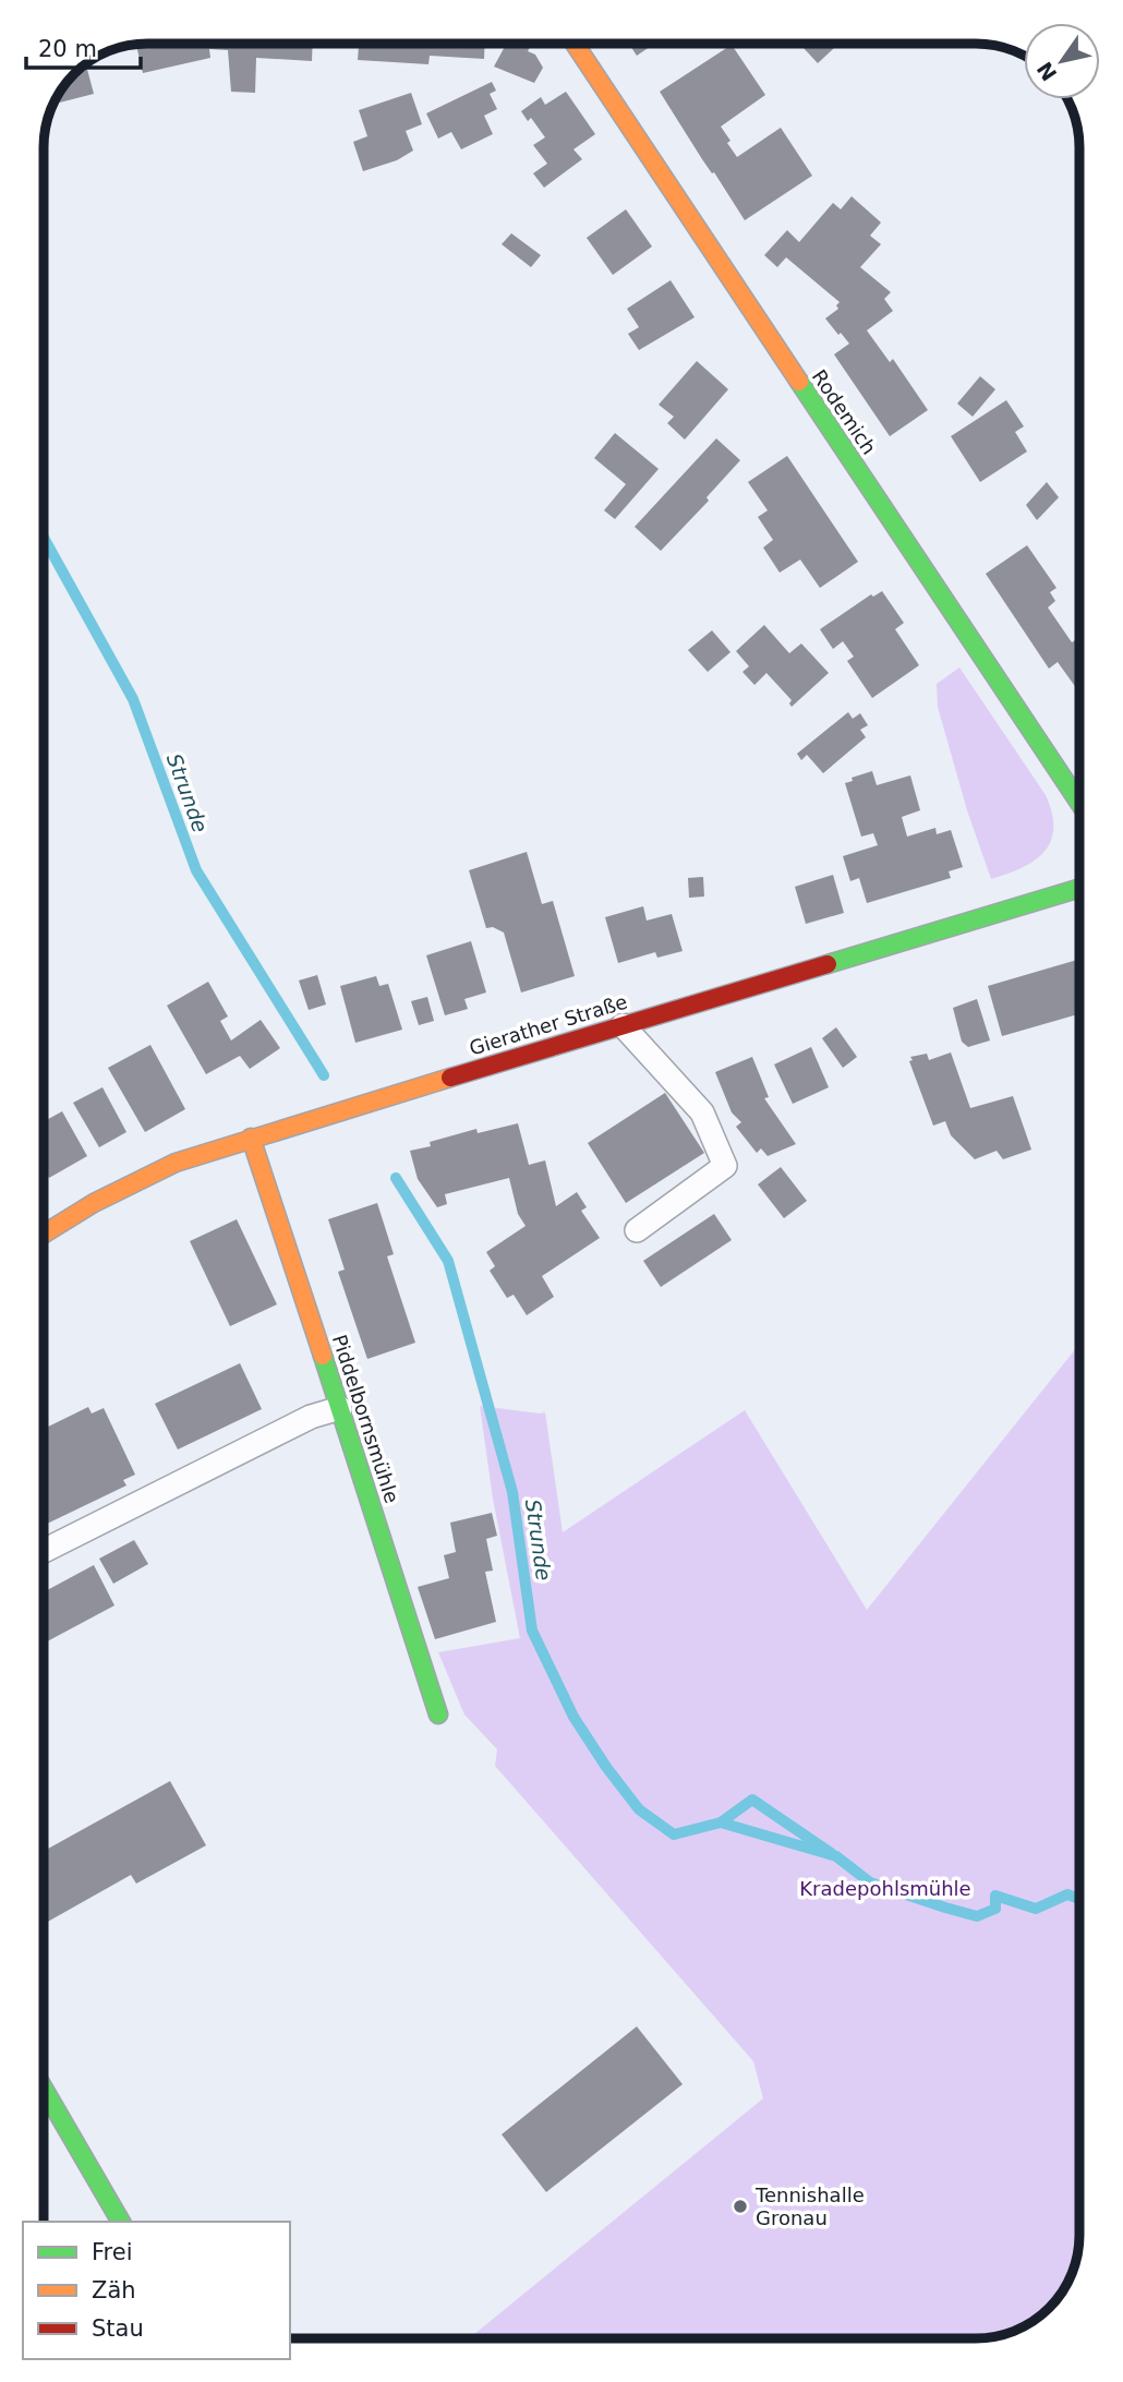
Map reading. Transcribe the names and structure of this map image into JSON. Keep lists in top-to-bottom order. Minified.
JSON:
{"streets":{"street":["Rodemich","Gierather Straße","Piddelbornsmühle"]},"crossings":[["Gierather Straße","Piddelbornsmühle"]],"water":["Strunde"],"parks":["Kradepohlsmühle"],"places":["Tennishalle Gronau"],"legend":["Frei","Zäh","Stau"],"scale_bar":"20 m","north":"bottom left"}
